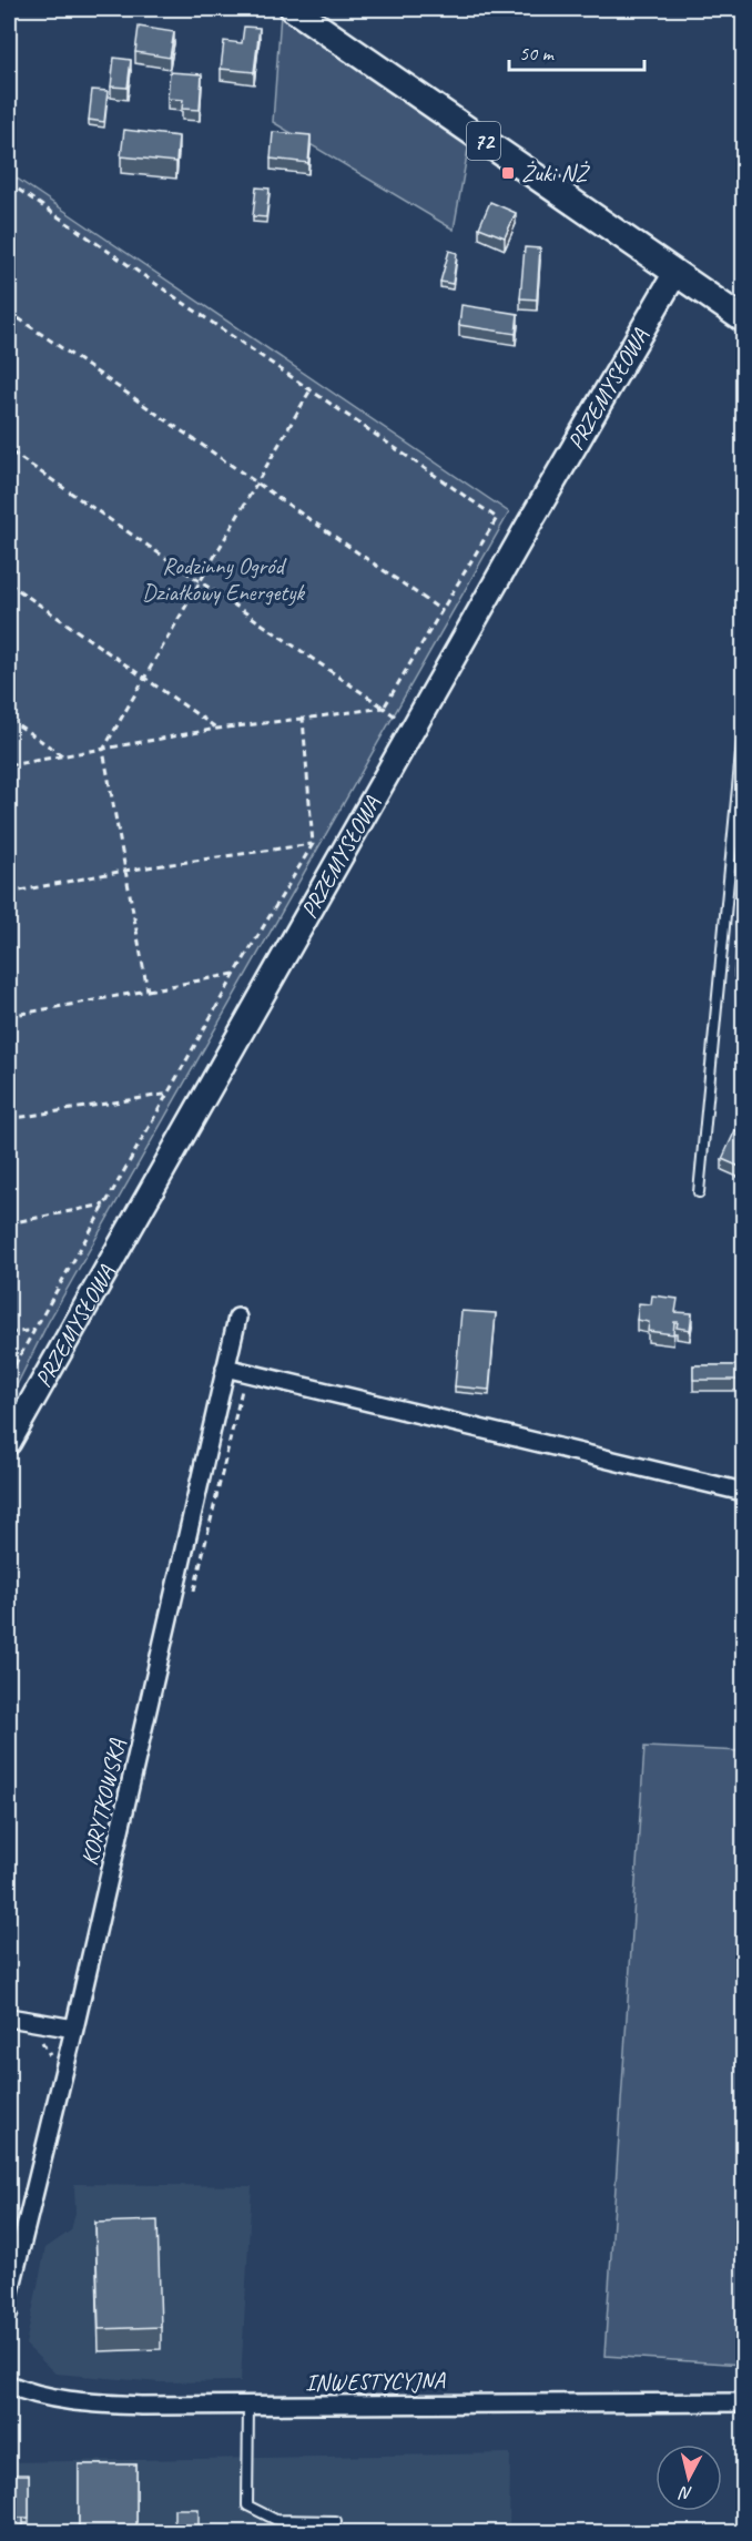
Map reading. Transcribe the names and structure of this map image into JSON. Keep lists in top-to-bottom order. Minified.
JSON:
{"streets":{"main road":["72","PRZEMYSŁOWA"],"street":["KORYTKOWSKA","INWESTYCYJNA"]},"crossings":[["72","PRZEMYSŁOWA"]],"parks":["Rodzinny Ogród Działkowy Energetyk"],"places":{"transit":["Żuki NŻ"]},"scale_bar":"50 m","north":"bottom"}
